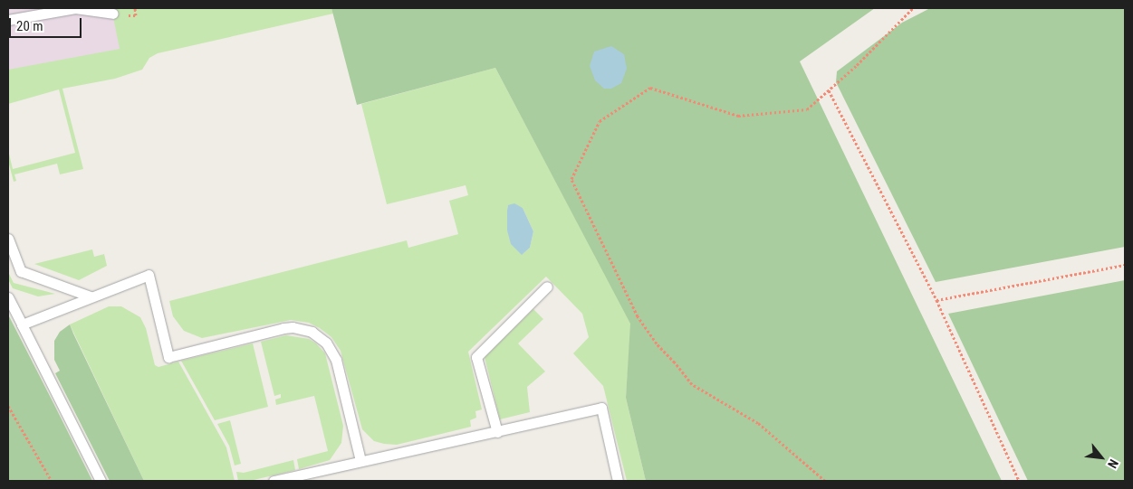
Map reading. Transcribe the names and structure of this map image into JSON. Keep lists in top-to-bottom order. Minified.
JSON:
{"scale_bar":"20 m","north":"bottom right"}
